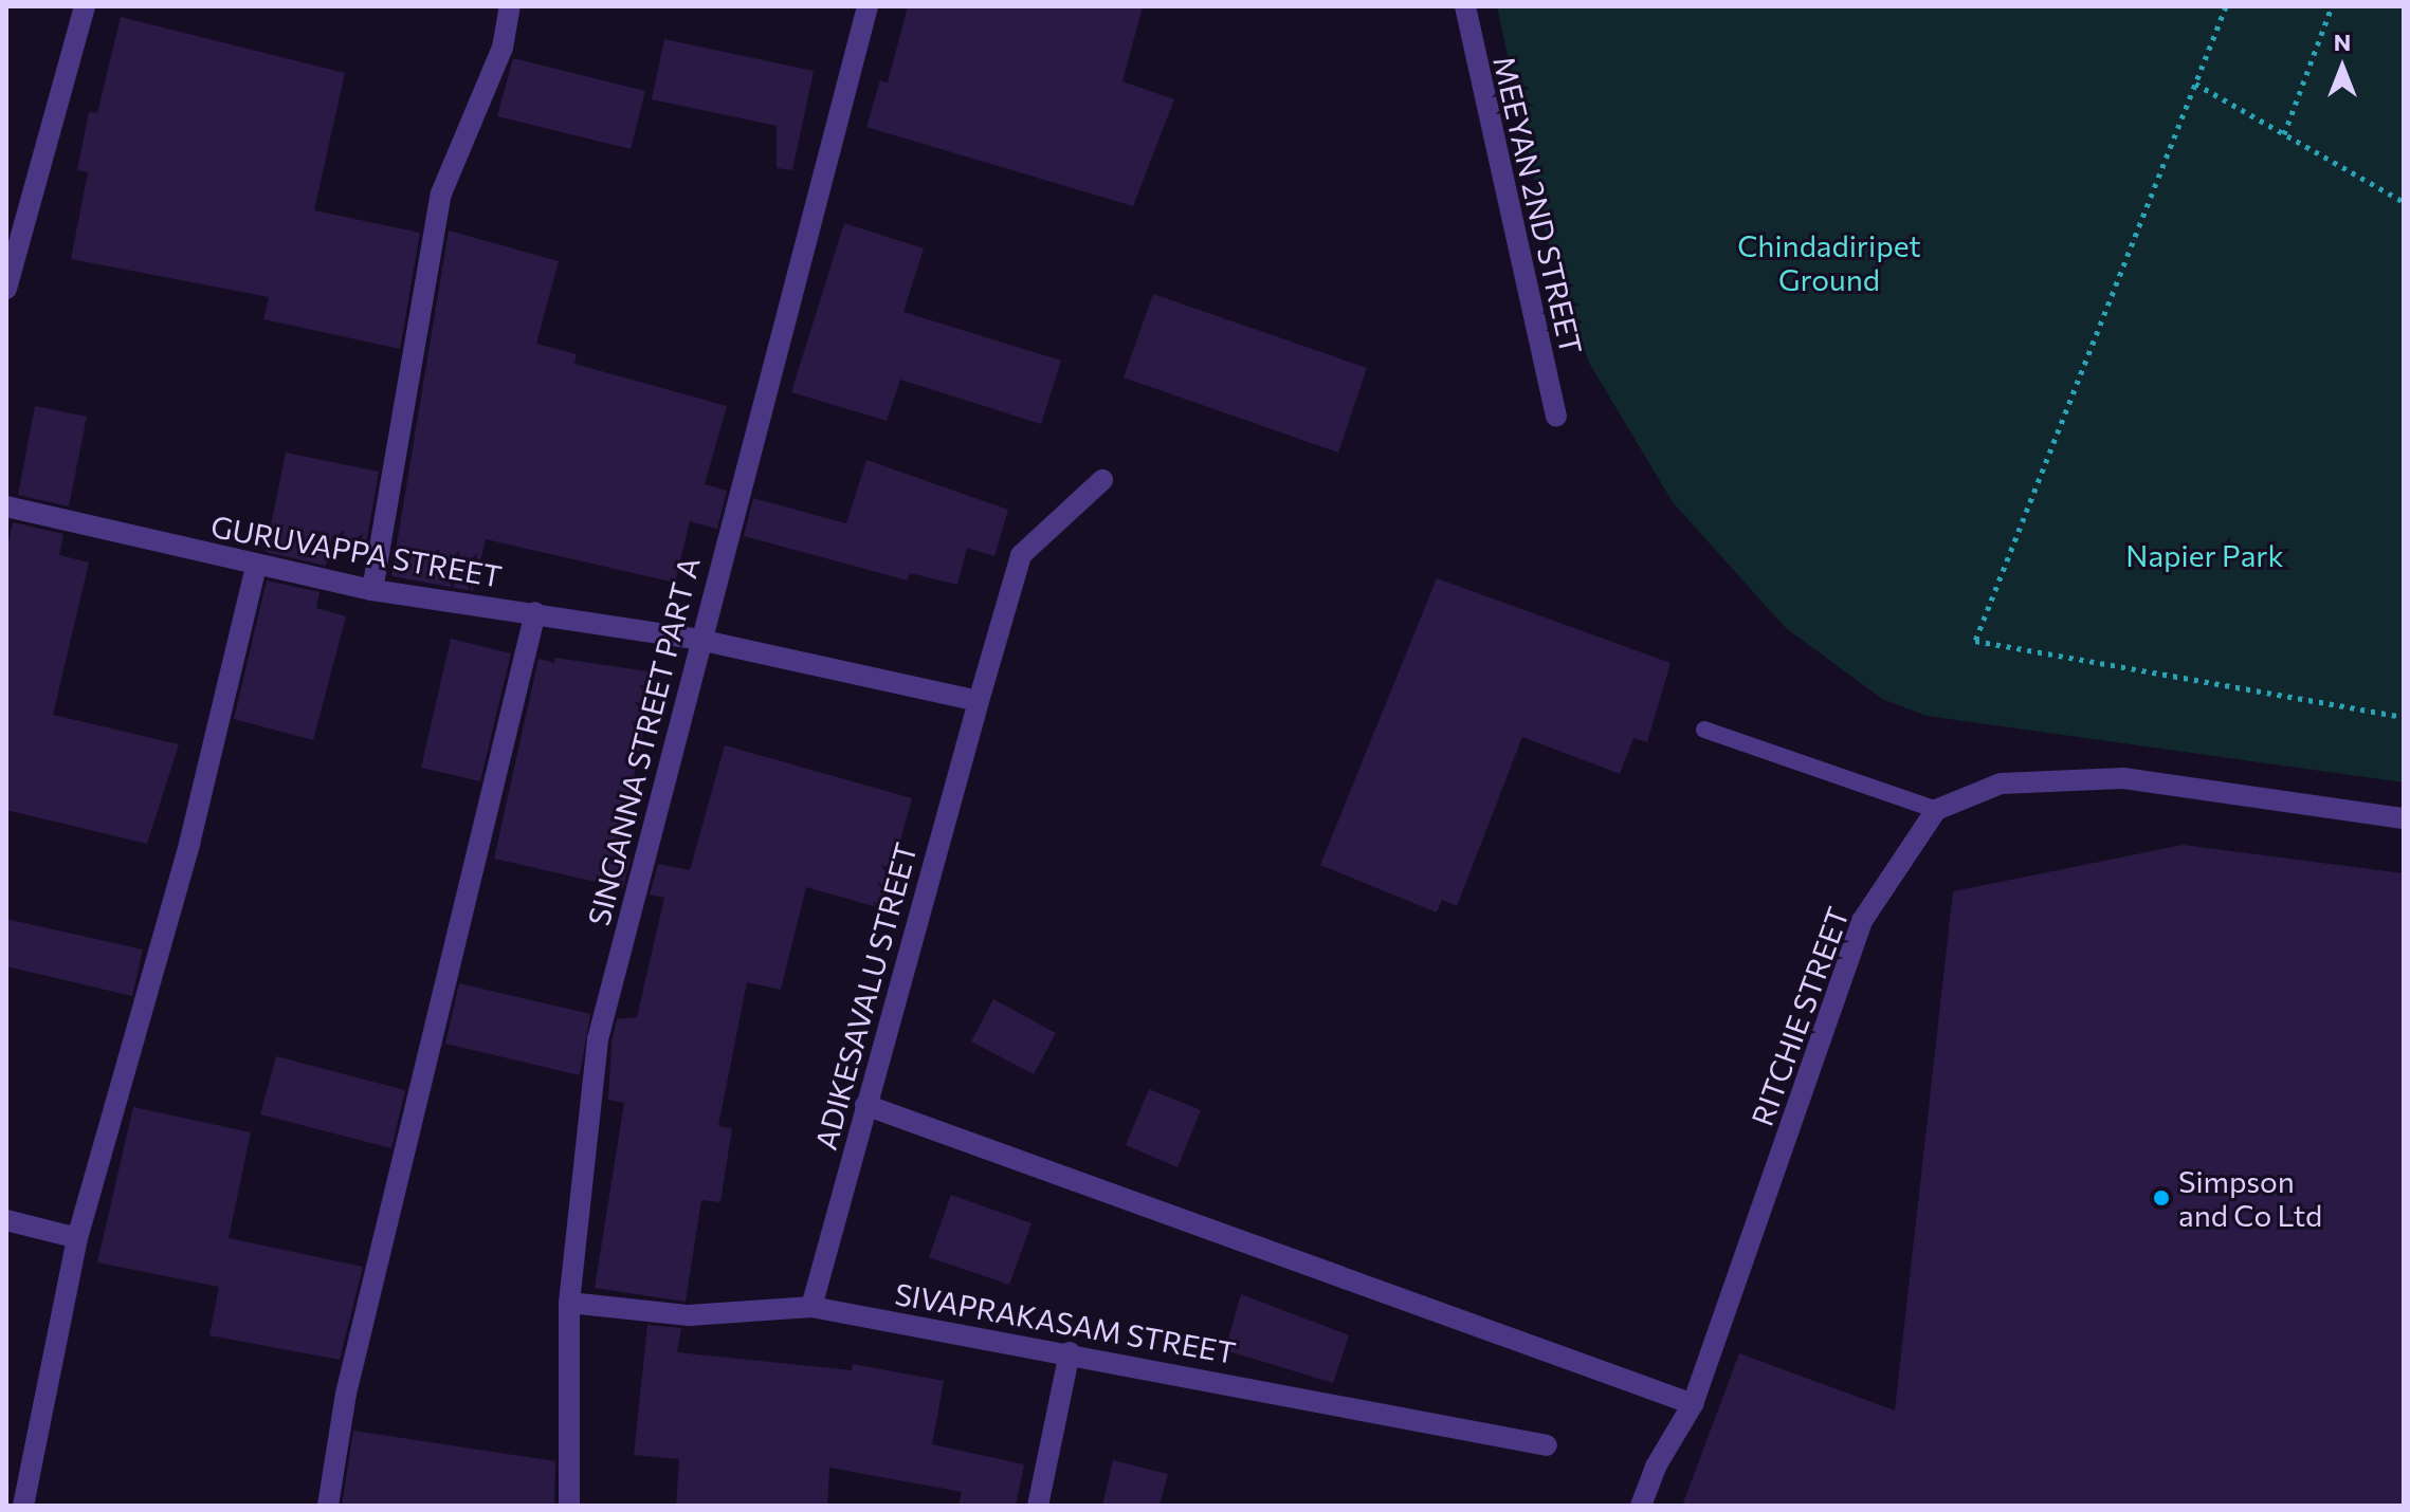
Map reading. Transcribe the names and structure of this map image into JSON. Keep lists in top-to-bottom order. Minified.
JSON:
{"streets":{"street":["MEEYAN 2ND STREET","GURUVAPPA STREET","SINGANNA STREET PART A","ADIKESAVALU STREET","RITCHIE STREET","SIVAPRAKASAM STREET"]},"crossings":[["GURUVAPPA STREET","SINGANNA STREET PART A"],["GURUVAPPA STREET","ADIKESAVALU STREET"],["SINGANNA STREET PART A","SIVAPRAKASAM STREET"],["ADIKESAVALU STREET","SIVAPRAKASAM STREET"]],"parks":["Chindadiripet Ground","Napier Park"],"places":["Simpson and Co Ltd"],"north":"top"}
